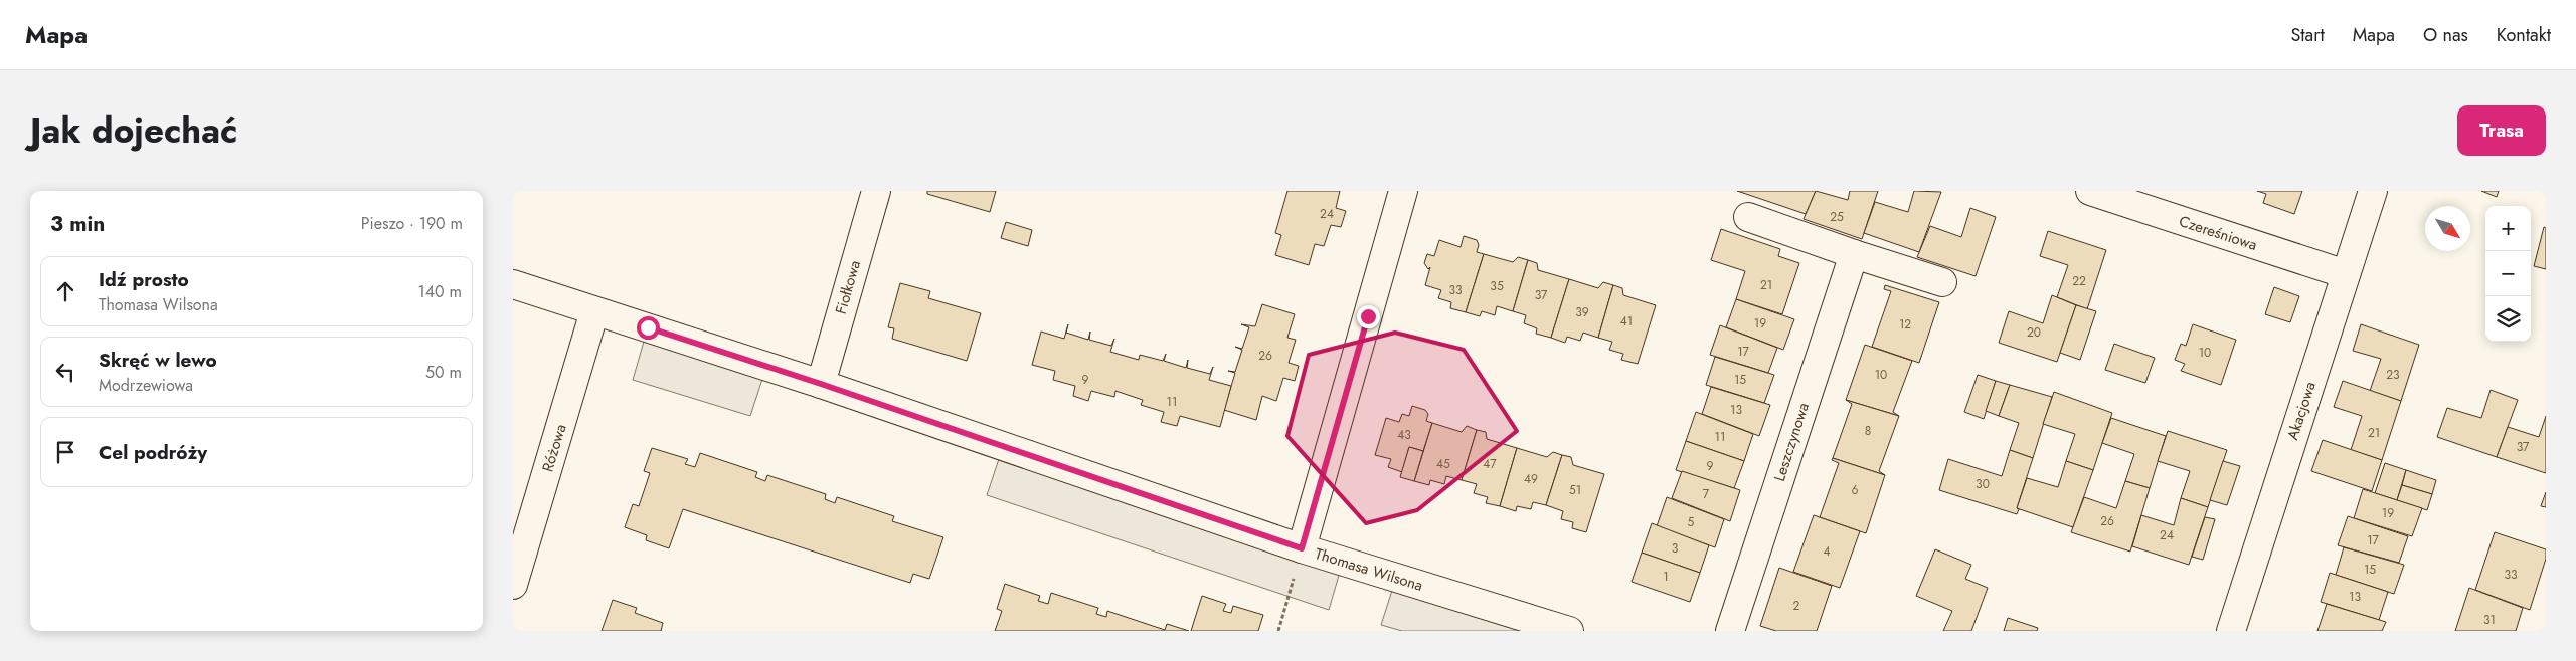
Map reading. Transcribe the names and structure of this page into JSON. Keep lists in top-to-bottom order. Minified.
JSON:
{"streets":{"street":["Czereśniowa","Fiołkowa","Akacjowa","Leszczynowa","Różowa","Thomasa Wilsona"]},"crossings":[["Czereśniowa","Akacjowa"],["Fiołkowa","Thomasa Wilsona"],["Różowa","Thomasa Wilsona"]],"house_numbers":["24","25","22","21","35","33","37","39","41","19","12","20","17","10","26","10","23","9","15","11","13","8","21","43","11","37","45","47","9","49","30","51","6","7","19","26","5","24","17","3","4","15","33","1","13","2","31"],"north":"bottom right","page":{"header":"Mapa","nav":["Start","Mapa","O nas","Kontakt"],"title":"Jak dojechać","buttons":"Trasa","heading":["3 min","Pieszo · 190 m"],"map_buttons":["+","−"],"list":[["Idź prosto","Thomasa Wilsona","140 m"],["Skręć w lewo","Modrzewiowa","50 m"],"Cel podróży"]}}
